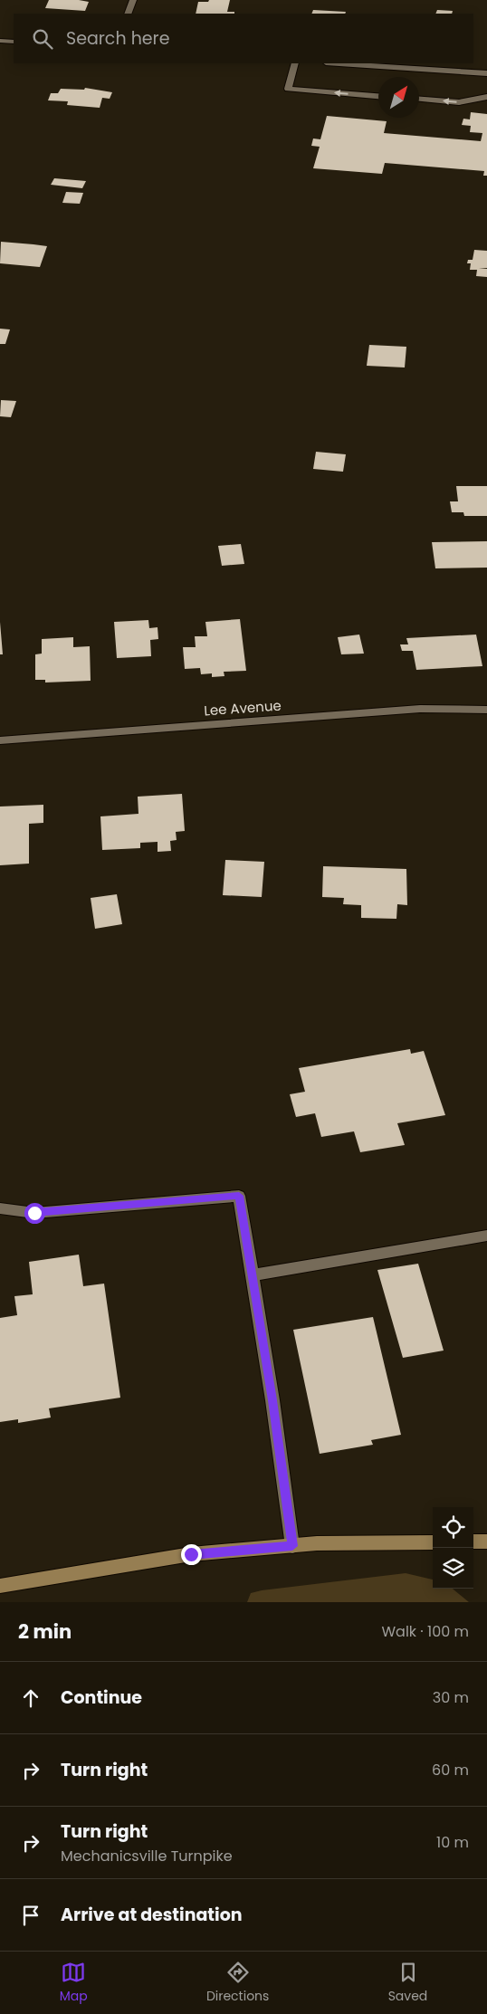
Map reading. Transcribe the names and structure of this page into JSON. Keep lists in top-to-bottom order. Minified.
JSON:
{"streets":{"street":["Lee Avenue"]},"north":"top right","page":{"search":"Search here","heading":["2 min","Walk · 100 m"],"list":[["Continue","30 m"],["Turn right","60 m"],["Turn right","Mechanicsville Turnpike","10 m"],"Arrive at destination"],"nav":["Map","Directions","Saved"]}}
